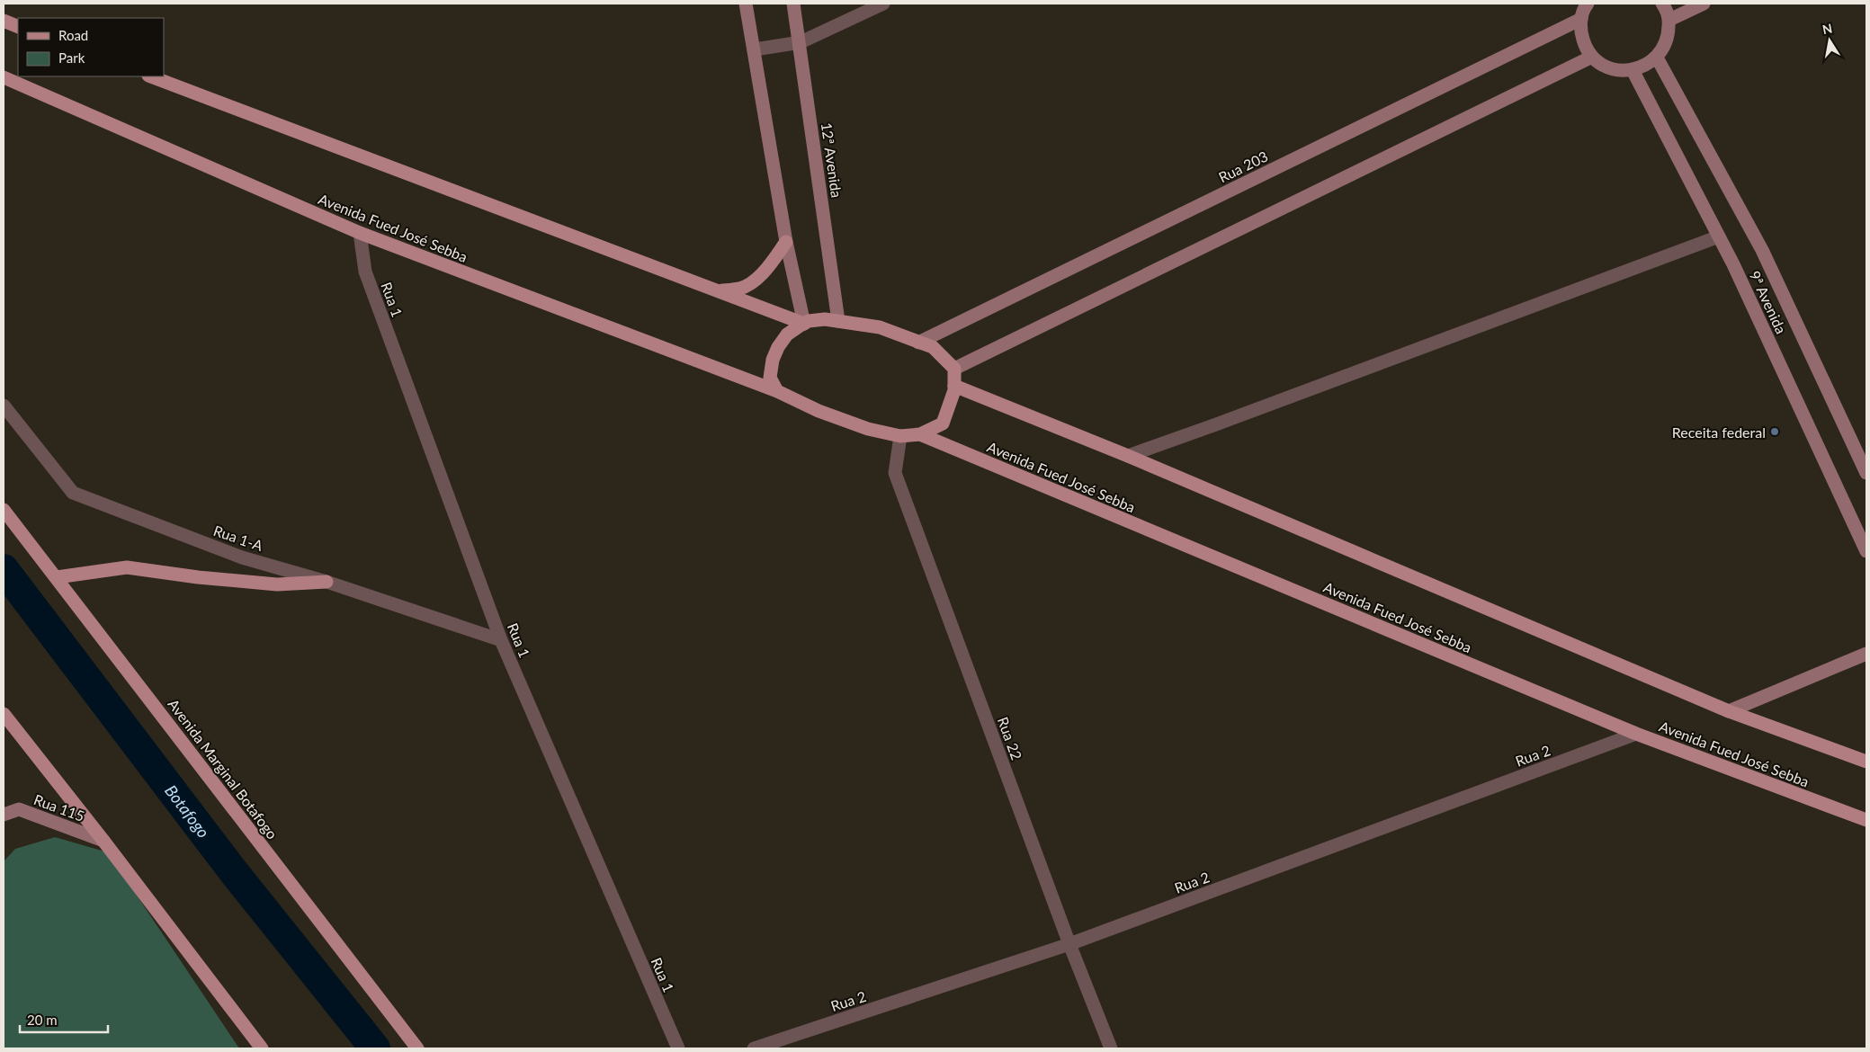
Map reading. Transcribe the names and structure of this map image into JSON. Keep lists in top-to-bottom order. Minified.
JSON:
{"streets":{"main road":["Avenida Fued José Sebba","Avenida Marginal Botafogo"],"street":["12ª Avenida","Rua 203","Rua 1","9ª Avenida","Rua 1-A","Rua 22","Rua 2","Rua 115"]},"crossings":[["Avenida Fued José Sebba","Rua 1"],["Avenida Fued José Sebba","Rua 22"],["Avenida Fued José Sebba","Rua 2"],["Rua 1","Rua 1-A"],["Rua 22","Rua 2"]],"water":["Botafogo"],"places":["Receita federal"],"legend":["Road","Park"],"scale_bar":"20 m","north":"top"}
